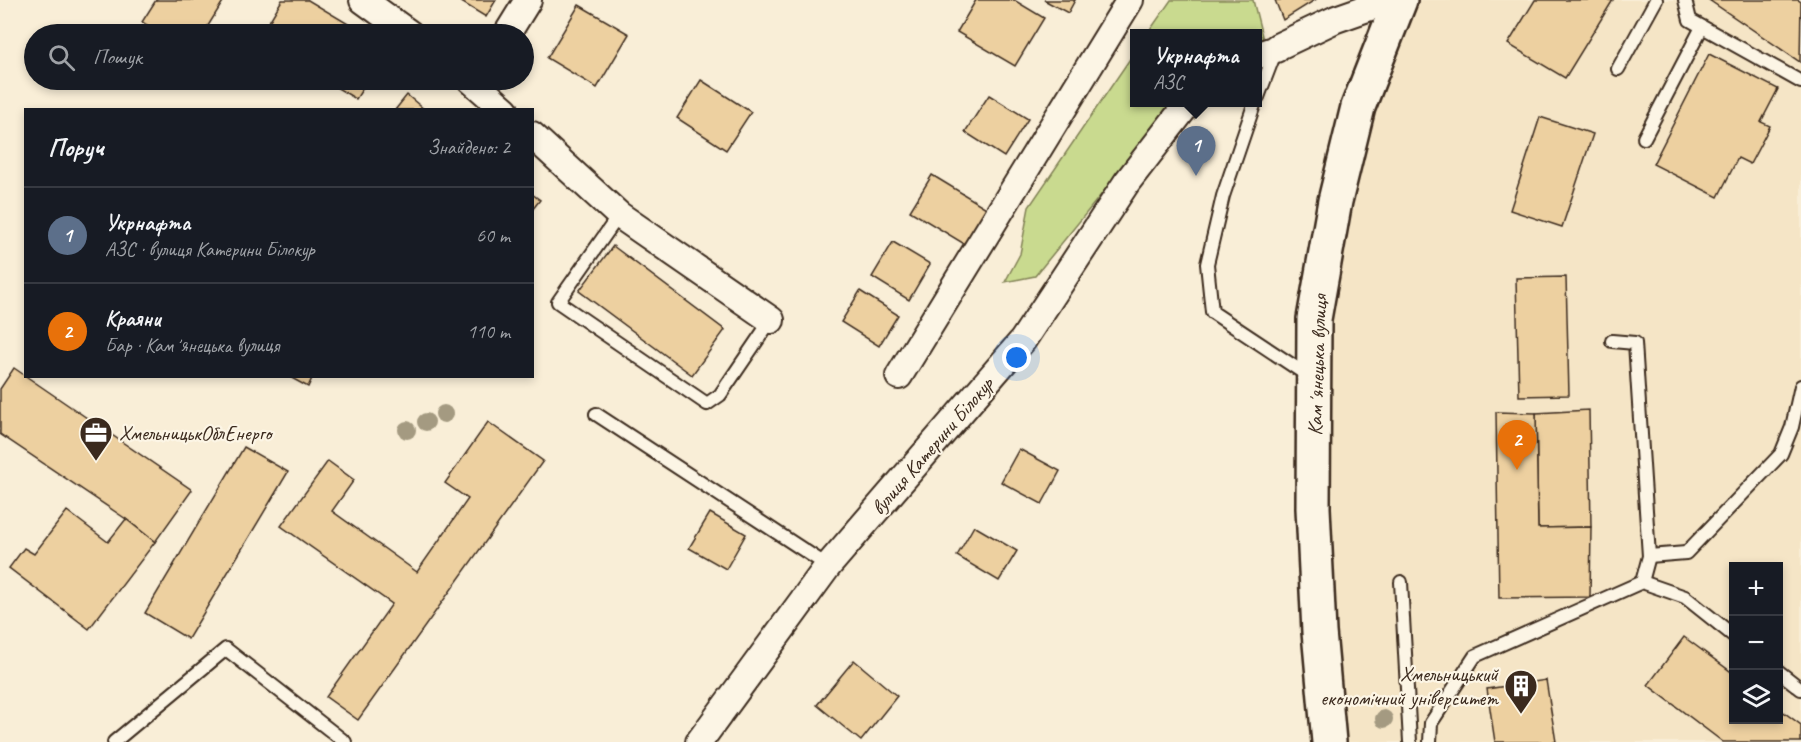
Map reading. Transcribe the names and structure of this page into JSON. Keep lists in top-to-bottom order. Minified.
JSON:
{"streets":{"main road":["Камʼянецька вулиця"],"street":["вулиця Катерини Білокур"]},"places":{"office":["ХмельницькОблЕнерго"],"building":["Хмельницький економічний університет"]},"page":{"search":"Пошук","popup":["Укрнафта","АЗС"],"heading":["Поруч","Знайдено: 2"],"pins":["1","2"],"list":[{"mark":"1","name":"Укрнафта","note":"АЗС · вулиця Катерини Білокур","value":"60 m"},{"mark":"2","name":"Краяни","note":"Бар · Камʼянецька вулиця","value":"110 m"}],"map_buttons":["+","−"]}}
